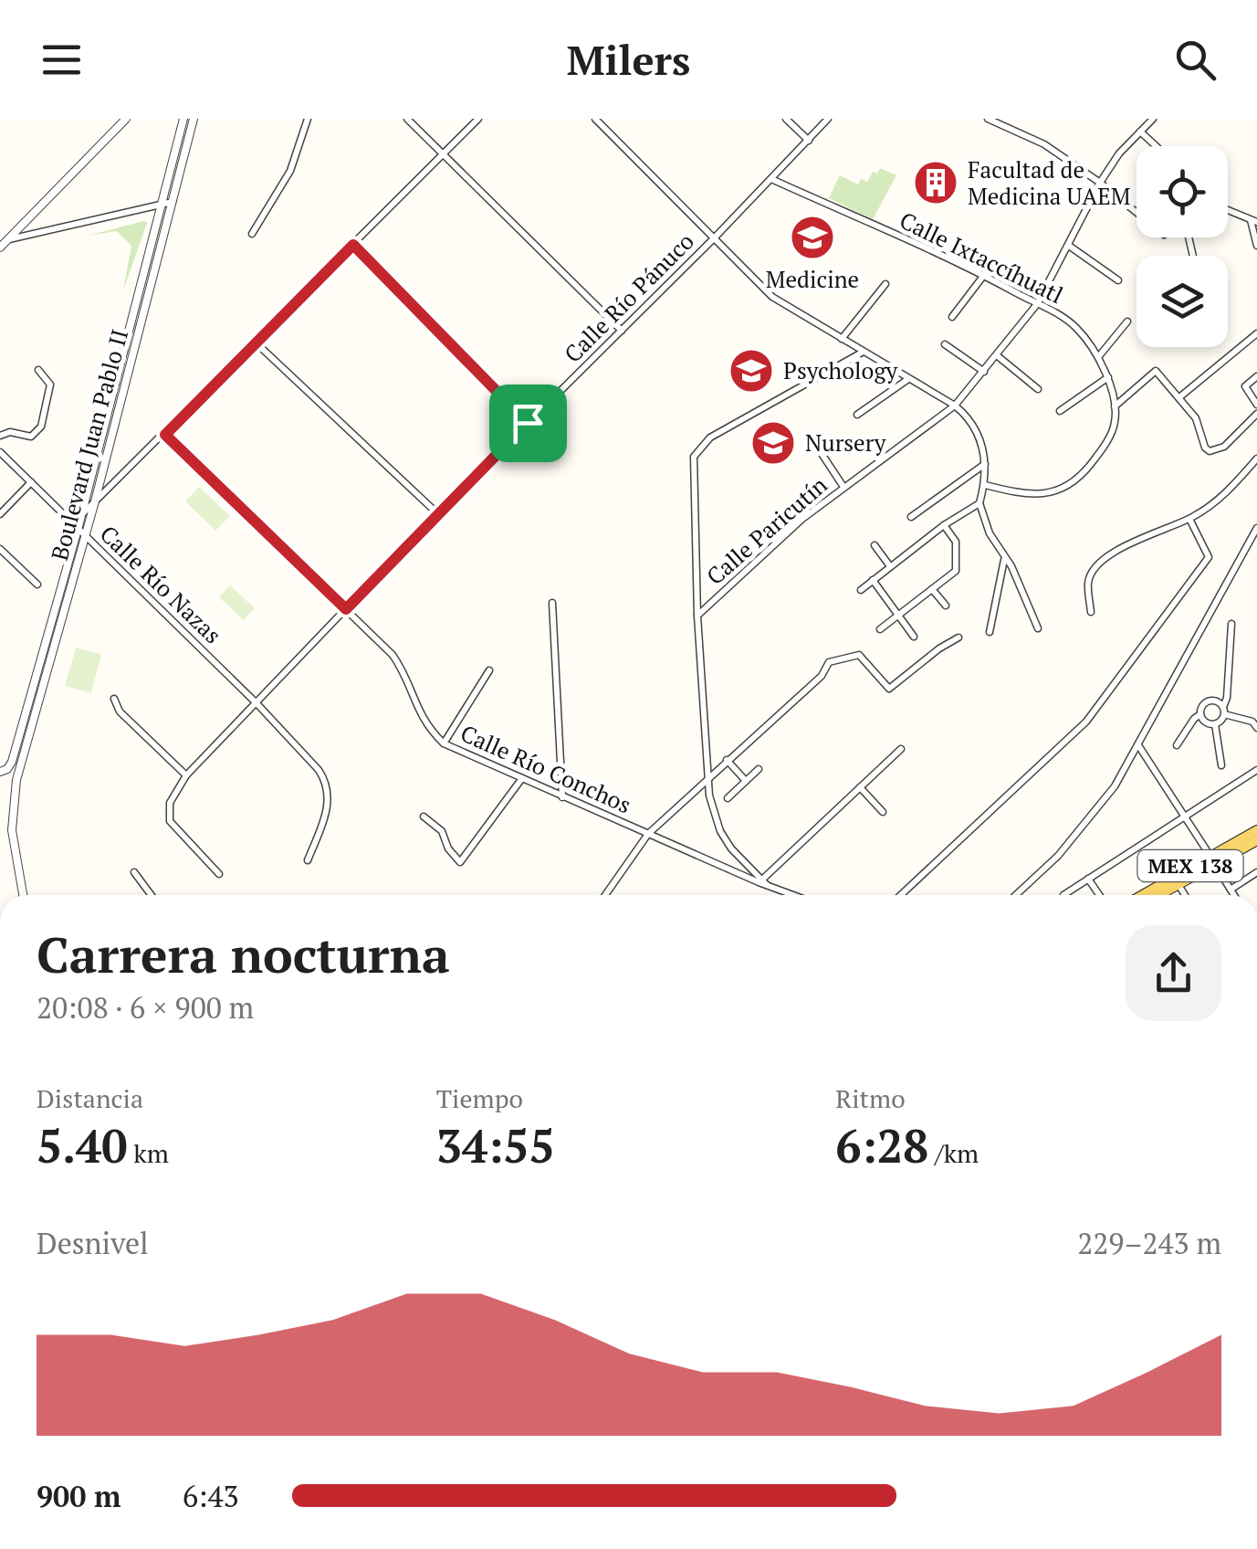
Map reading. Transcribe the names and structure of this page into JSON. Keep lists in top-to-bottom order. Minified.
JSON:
{"streets":{"main road":["MEX 138"],"street":["Calle Ixtaccíhuatl","Calle Río Pánuco","Boulevard Juan Pablo II","Calle Paricutín","Calle Río Nazas","Calle Río Conchos"]},"crossings":[["Calle Ixtaccíhuatl","Calle Río Pánuco"],["Calle Ixtaccíhuatl","Calle Paricutín"],["Calle Río Pánuco","Calle Río Nazas"],["Calle Río Pánuco","Calle Río Conchos"],["Boulevard Juan Pablo II","Calle Río Nazas"]],"places":{"building":["Facultad de Medicina UAEM"],"school or university":["Medicine","Psychology","Nursery"]},"page":{"header":"Milers","heading":["Carrera nocturna","20:08 · 6 × 900 m"],"stats":[["Distancia","5.40 km"],["Tiempo","34:55"],["Ritmo","6:28 /km"]],"chart":["Desnivel","229–243 m"],"list":[{"name":"900 m","note":"6:43"}]}}
